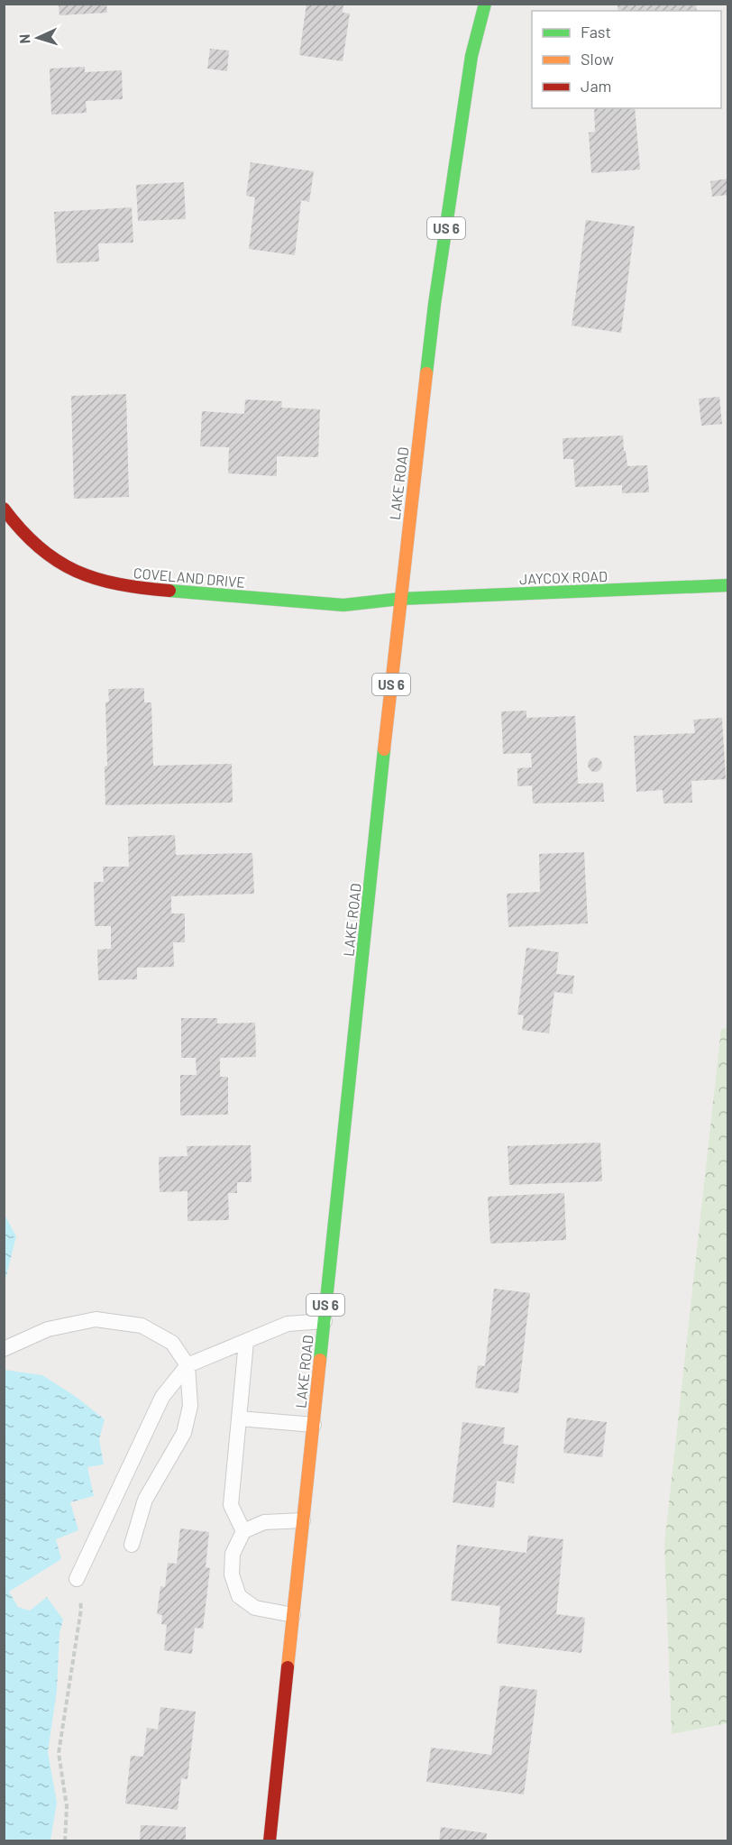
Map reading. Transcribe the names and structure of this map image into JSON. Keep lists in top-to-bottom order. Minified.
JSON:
{"streets":{"main road":["US 6","LAKE ROAD","COVELAND DRIVE","JAYCOX ROAD"]},"crossings":[["LAKE ROAD","COVELAND DRIVE"],["LAKE ROAD","JAYCOX ROAD"],["COVELAND DRIVE","JAYCOX ROAD"]],"legend":["Fast","Slow","Jam"],"north":"left"}
